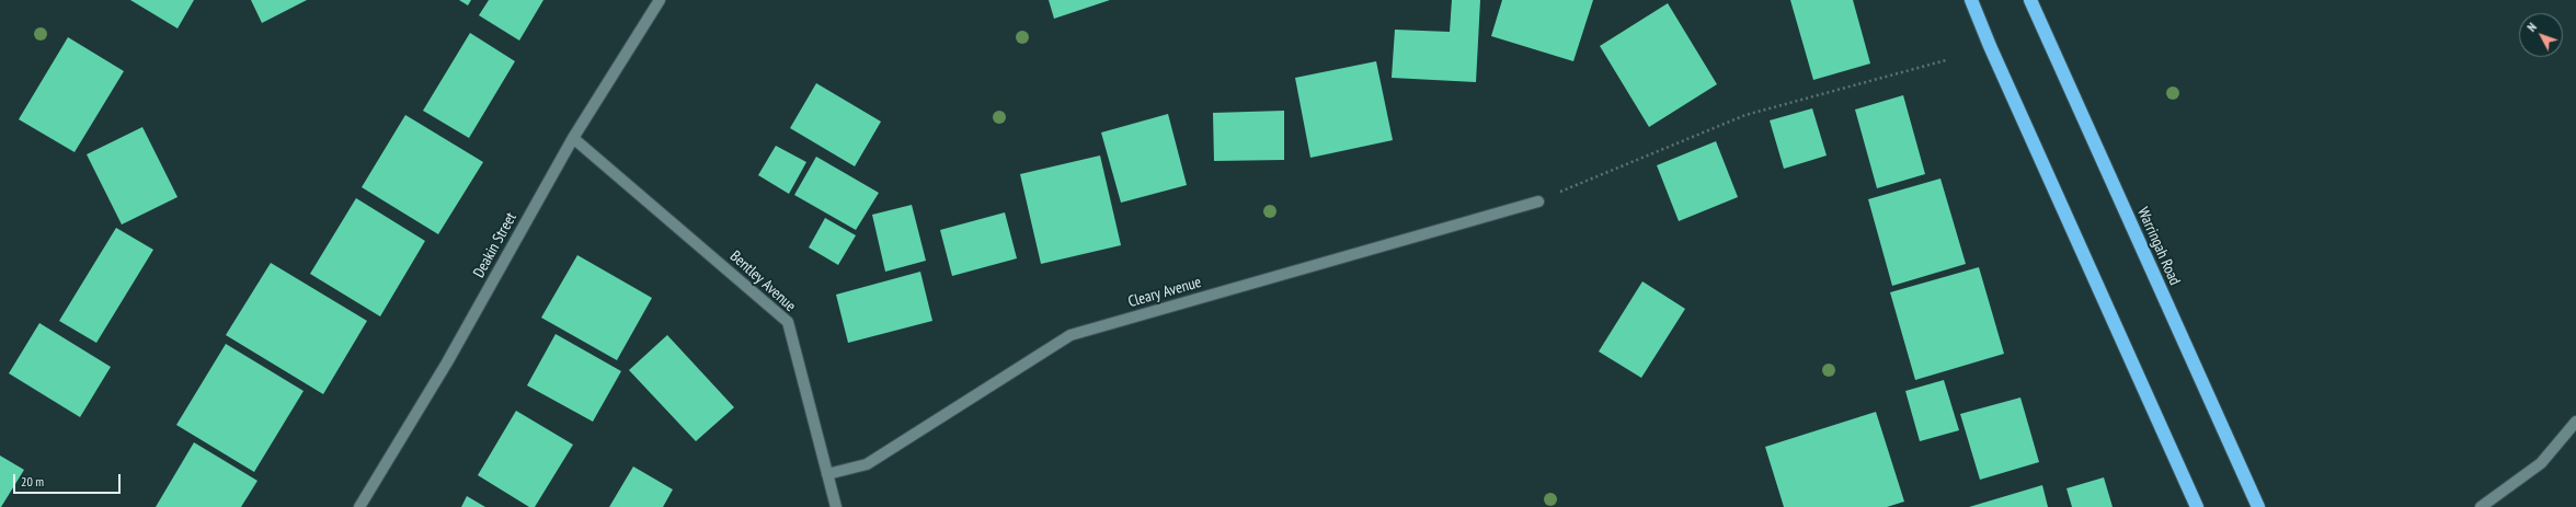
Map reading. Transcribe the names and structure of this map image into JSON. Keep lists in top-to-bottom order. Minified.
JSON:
{"streets":{"highway":["Warringah Road"],"street":["Deakin Street","Bentley Avenue","Cleary Avenue"]},"crossings":[["Deakin Street","Bentley Avenue"],["Bentley Avenue","Cleary Avenue"]],"scale_bar":"20 m","north":"top left"}
